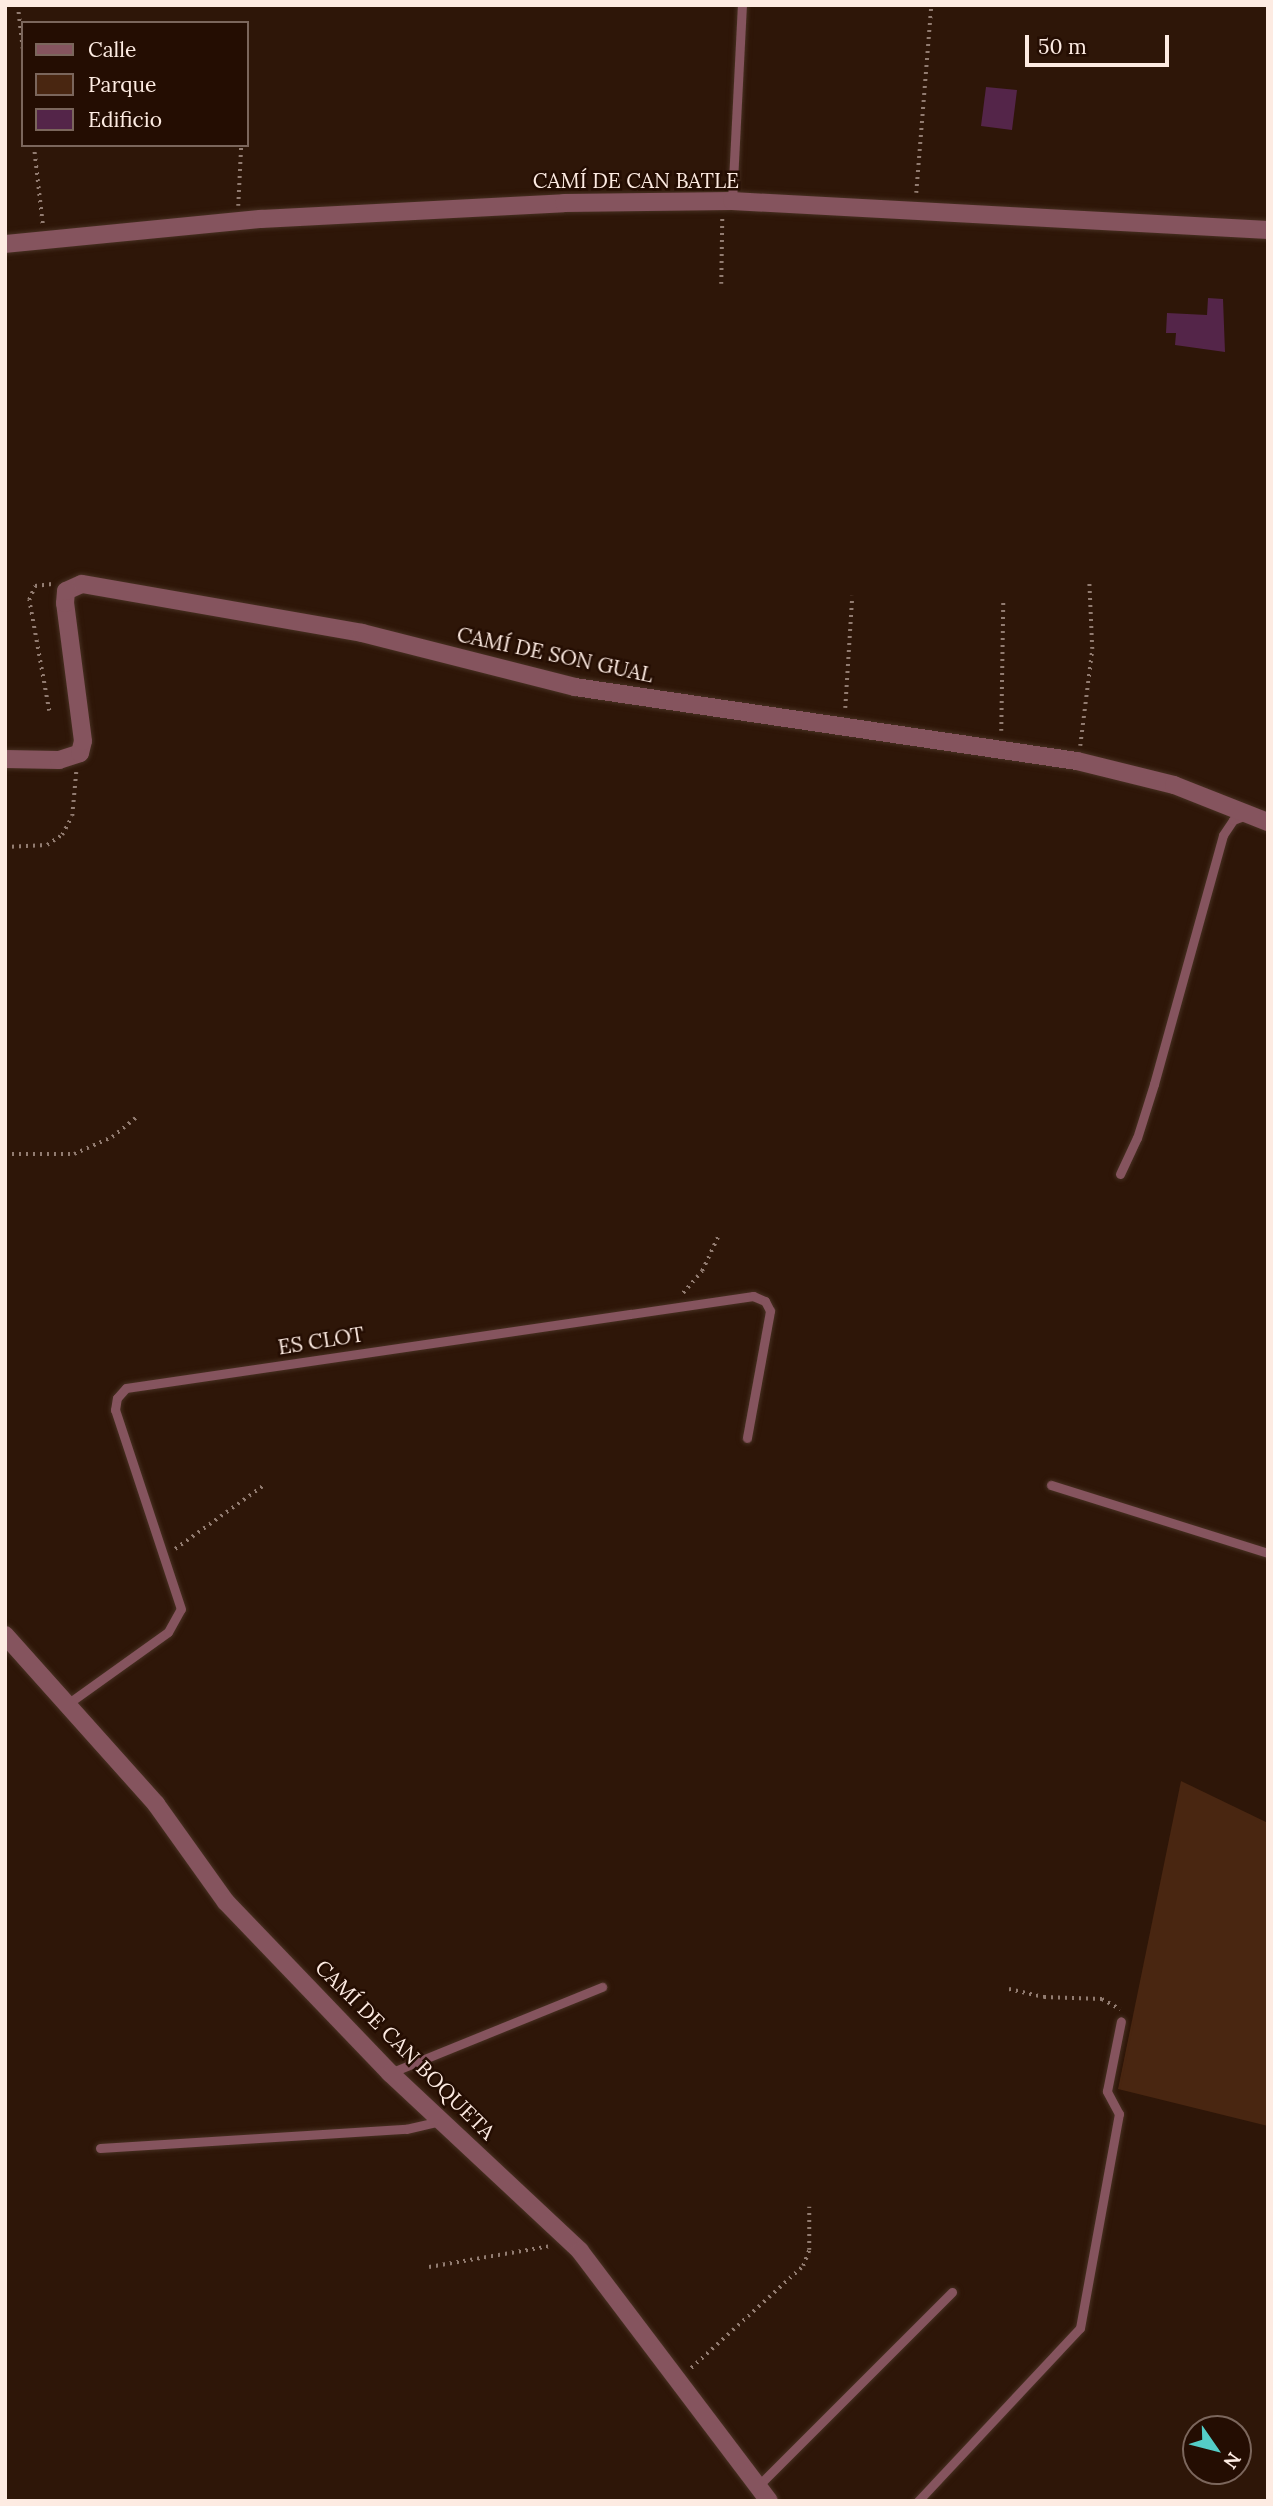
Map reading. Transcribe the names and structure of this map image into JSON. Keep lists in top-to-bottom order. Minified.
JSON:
{"streets":{"street":["CAMÍ DE CAN BATLE","CAMÍ DE SON GUAL","CAMÍ DE CAN BOQUETA"],"lane":["ES CLOT"]},"crossings":[["ES CLOT","CAMÍ DE CAN BOQUETA"]],"legend":["Calle","Parque","Edificio"],"scale_bar":"50 m","north":"bottom right"}
